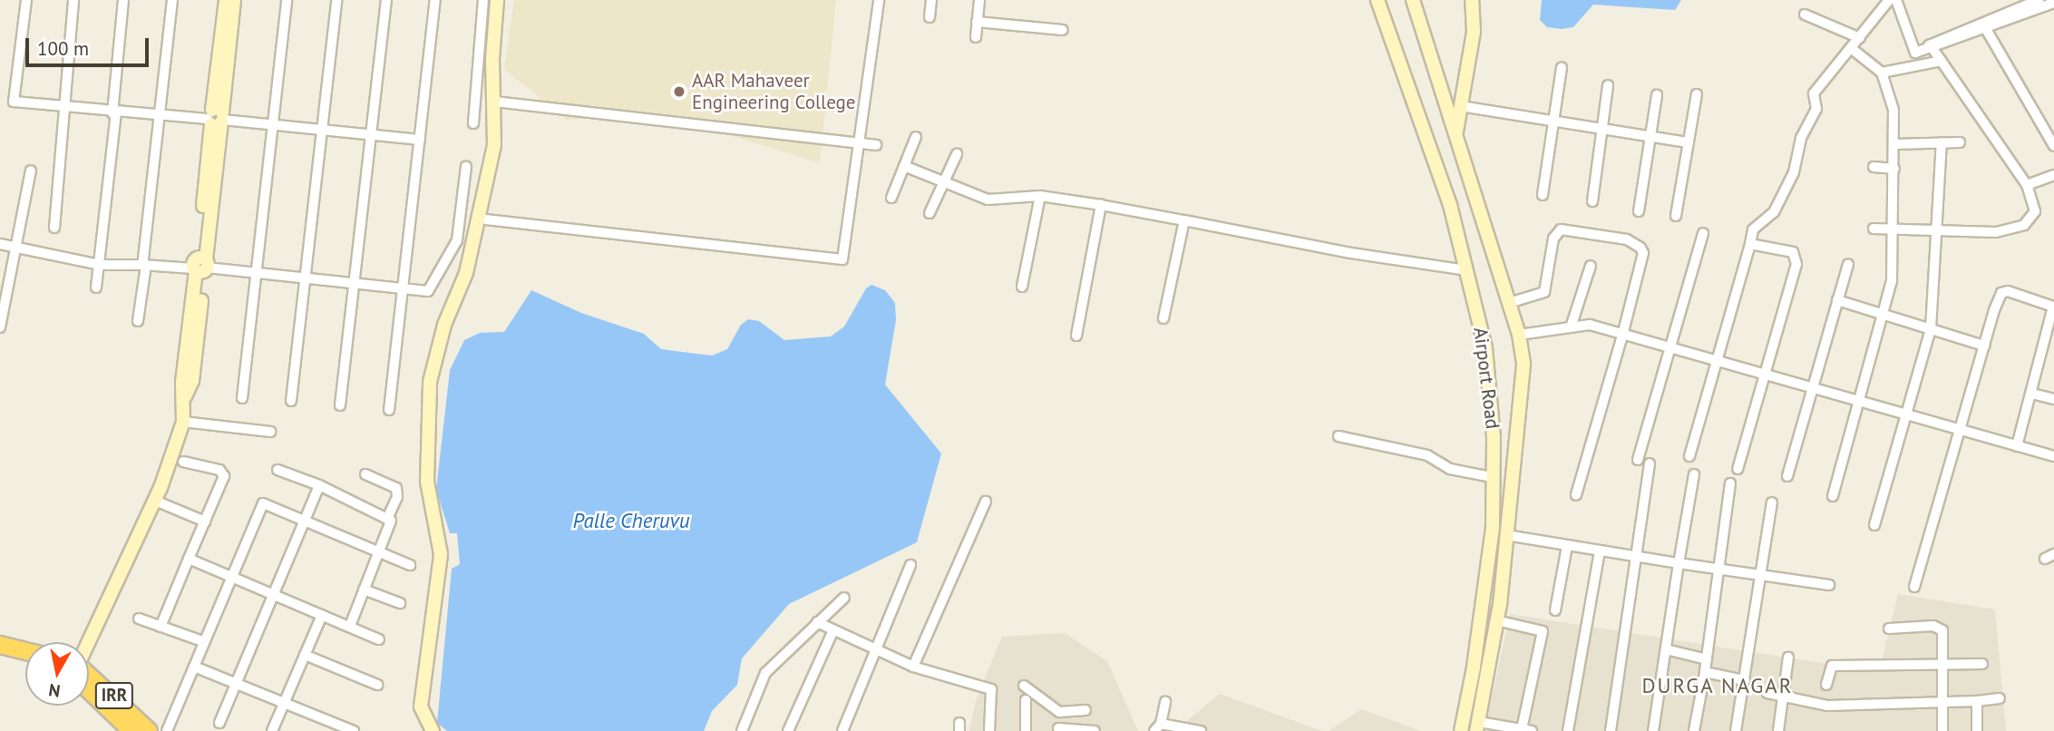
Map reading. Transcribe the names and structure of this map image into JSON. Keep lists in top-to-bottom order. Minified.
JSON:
{"streets":{"highway":["IRR"],"street":["Airport Road"]},"districts":["DURGA NAGAR"],"water":["Palle Cheruvu"],"places":["AAR Mahaveer Engineering College"],"scale_bar":"100 m","north":"bottom"}
